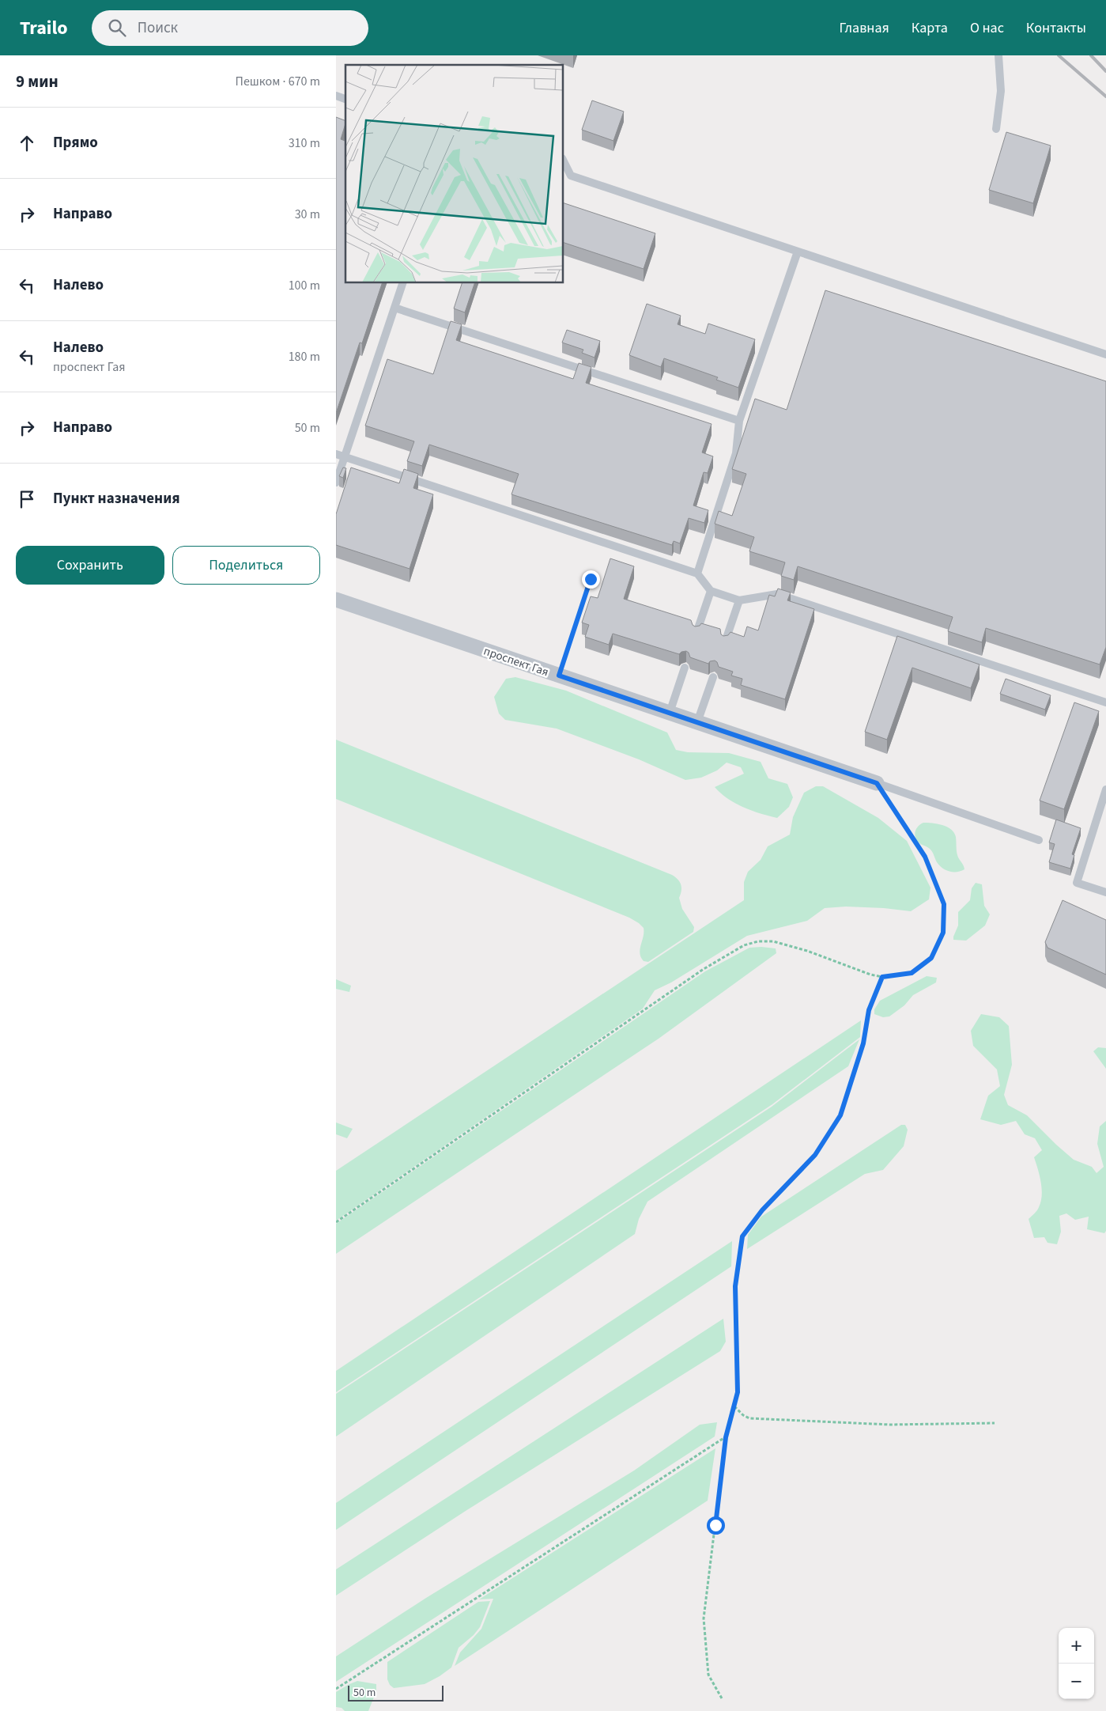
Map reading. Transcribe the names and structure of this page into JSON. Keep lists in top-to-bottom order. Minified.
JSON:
{"streets":{"street":["проспект Гая"]},"scale_bar":"50 m","page":{"header":"Trailo","search":"Поиск","nav":["Главная","Карта","О нас","Контакты"],"heading":["9 мин","Пешком · 670 m"],"list":[["Прямо","310 m"],["Направо","30 m"],["Налево","100 m"],["Налево","проспект Гая","180 m"],["Направо","50 m"],"Пункт назначения"],"buttons":["Сохранить","Поделиться"],"map_buttons":["+","−"],"scale":"50 m"}}
